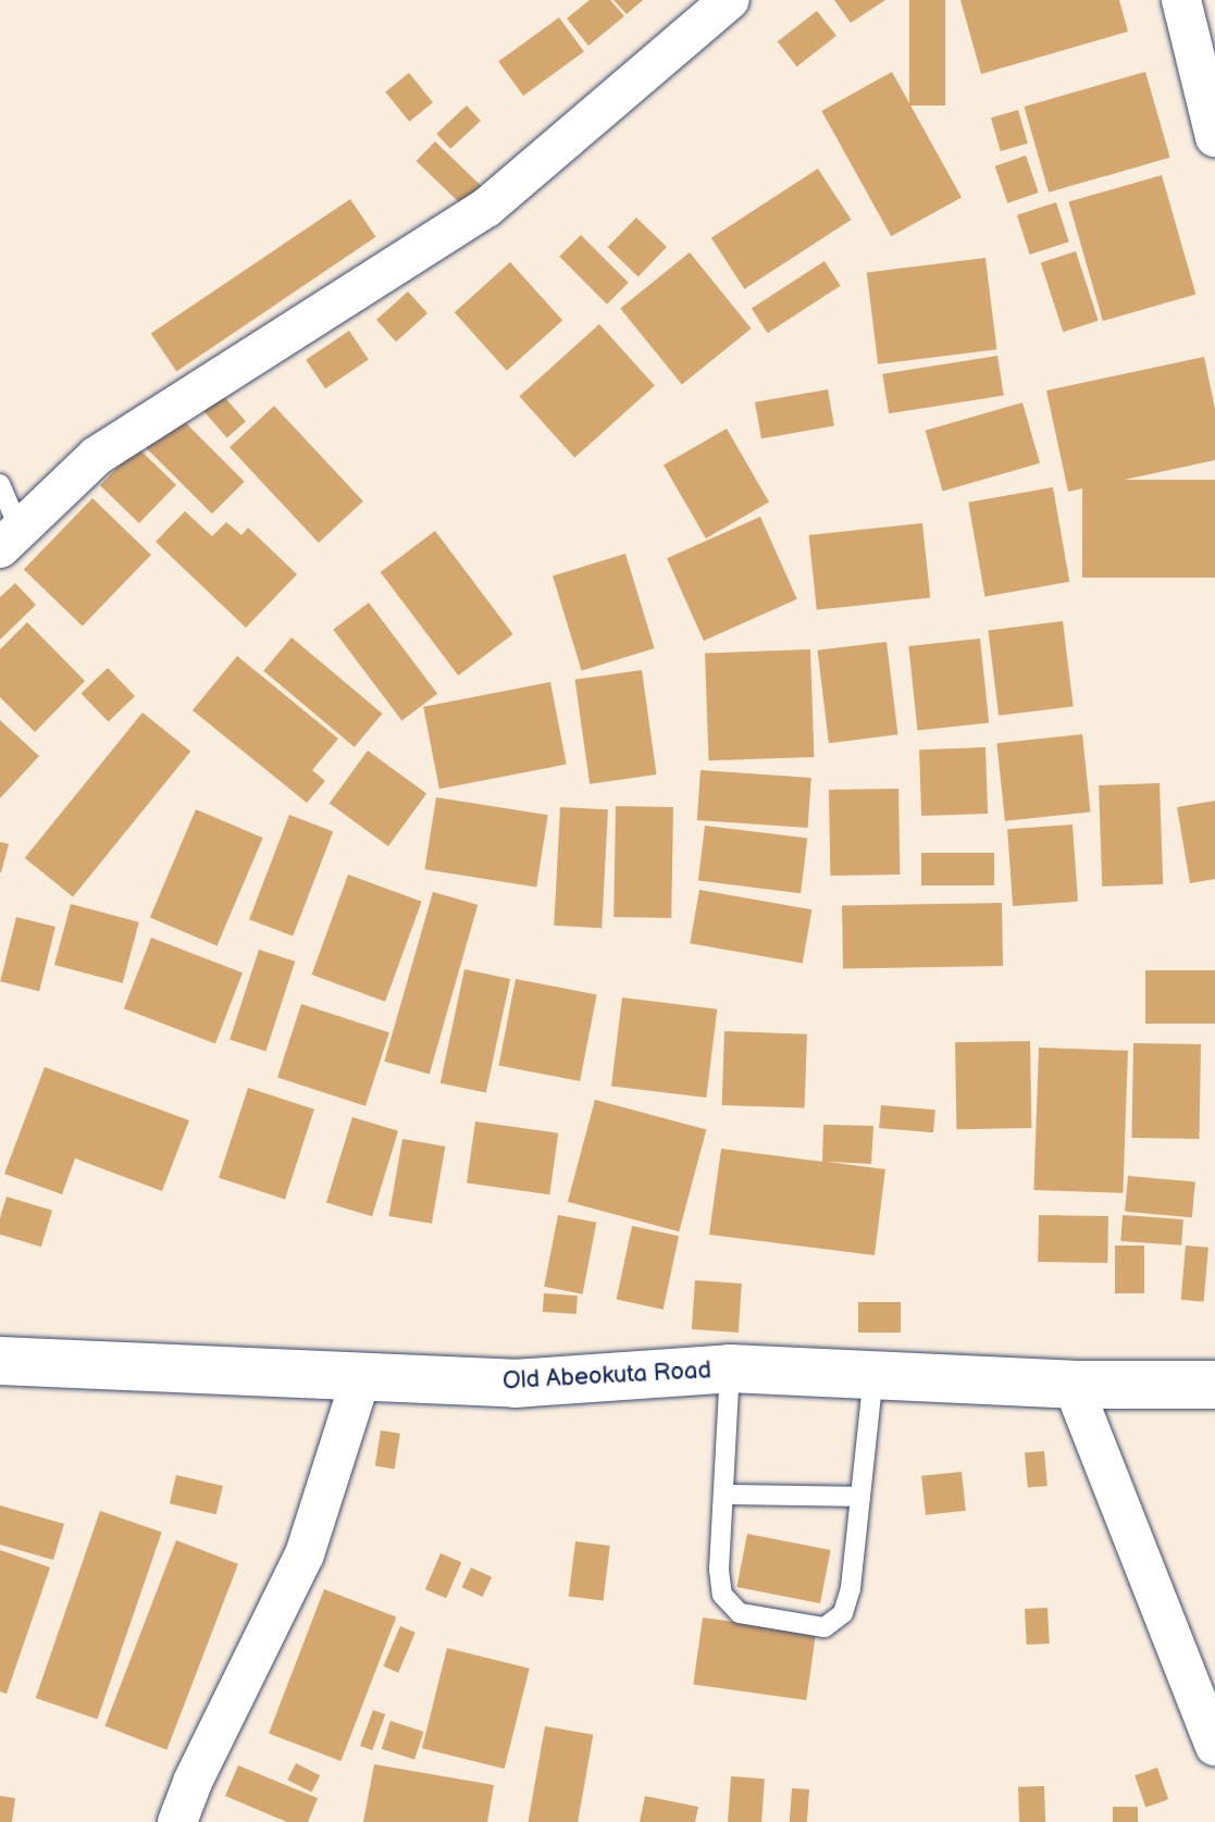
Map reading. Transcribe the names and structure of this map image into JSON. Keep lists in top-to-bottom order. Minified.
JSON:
{"streets":{"highway":["Old Abeokuta Road"]}}
